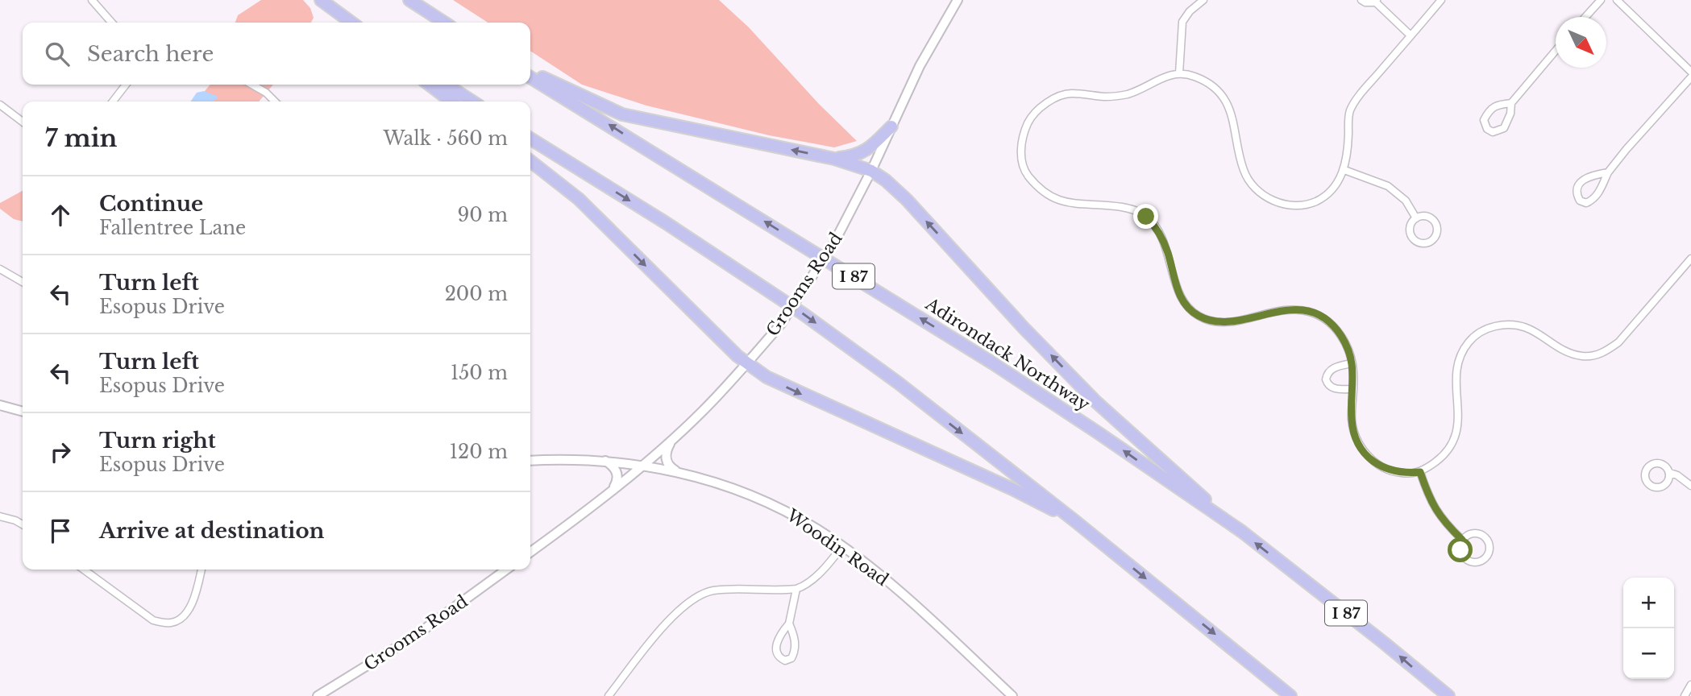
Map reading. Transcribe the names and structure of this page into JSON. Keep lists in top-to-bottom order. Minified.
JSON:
{"streets":{"highway":["I 87","Adirondack Northway"],"street":["Grooms Road","Woodin Road"]},"crossings":[["Grooms Road","Woodin Road"]],"north":"bottom right","page":{"search":"Search here","heading":["7 min","Walk · 560 m"],"list":[["Continue","Fallentree Lane","90 m"],["Turn left","Esopus Drive","200 m"],["Turn left","Esopus Drive","150 m"],["Turn right","Esopus Drive","120 m"],"Arrive at destination"],"map_buttons":["+","−"]}}
